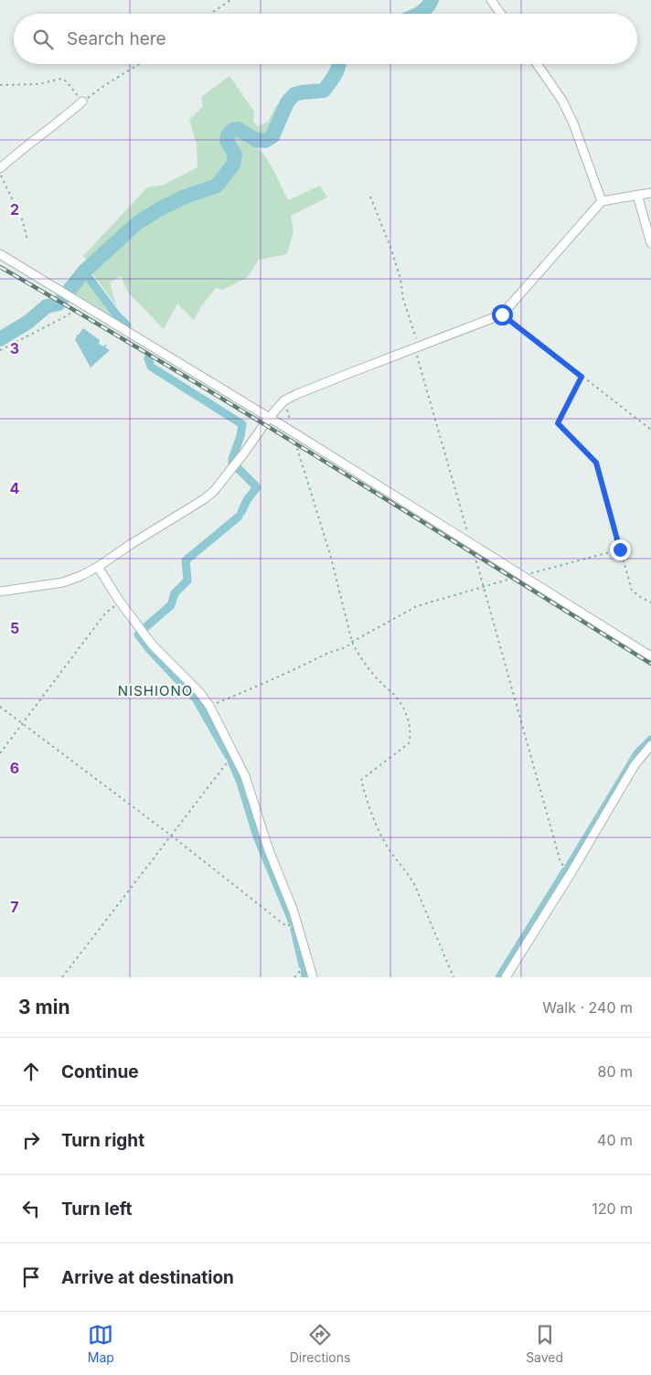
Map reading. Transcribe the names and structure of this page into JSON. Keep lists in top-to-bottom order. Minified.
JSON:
{"districts":["NISHIONO"],"page":{"search":"Search here","heading":["3 min","Walk · 240 m"],"list":[["Continue","80 m"],["Turn right","40 m"],["Turn left","120 m"],"Arrive at destination"],"nav":["Map","Directions","Saved"]},"grid":{"rows":["2","3","4","5","6","7"]}}
